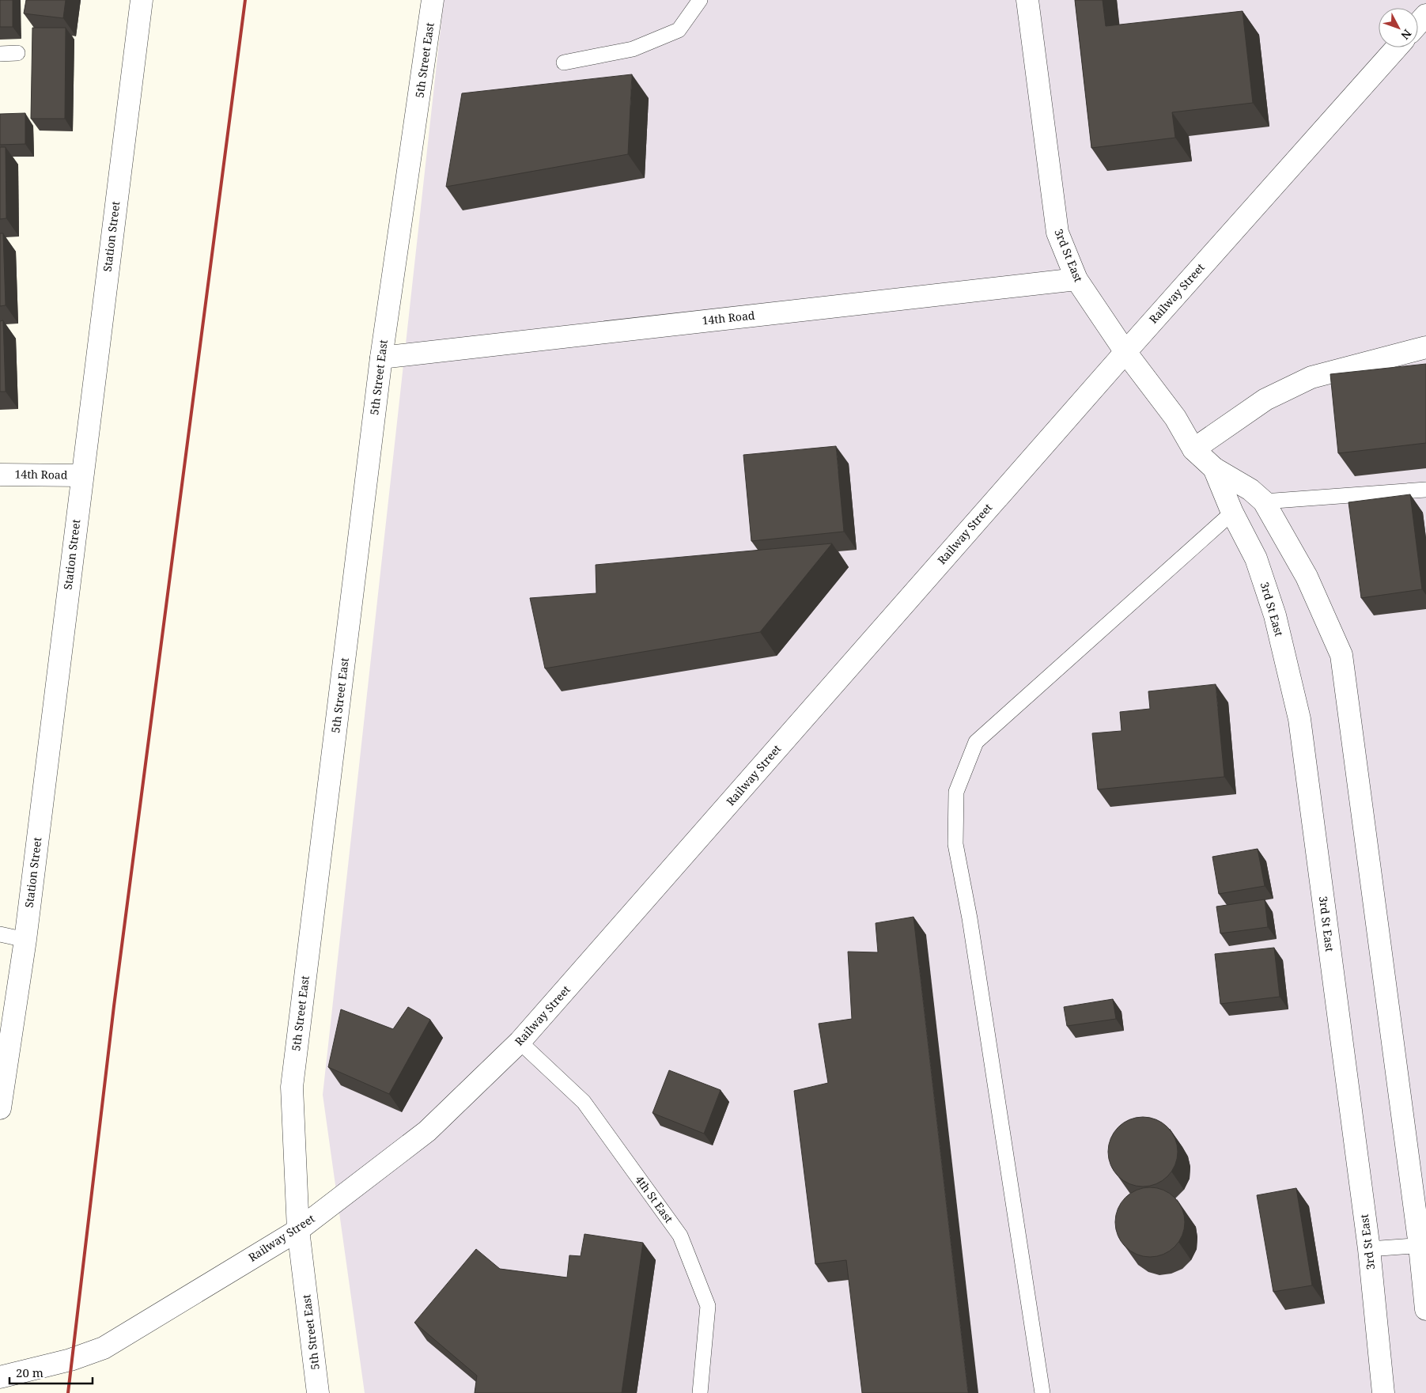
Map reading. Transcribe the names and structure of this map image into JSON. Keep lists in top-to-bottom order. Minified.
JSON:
{"streets":{"street":["5th Street East","Station Street","3rd St East","Railway Street","14th Road"],"lane":["4th St East"]},"crossings":[["5th Street East","Railway Street"],["5th Street East","14th Road"],["Station Street","14th Road"],["3rd St East","Railway Street"],["3rd St East","14th Road"],["Railway Street","4th St East"]],"scale_bar":"20 m","north":"bottom right"}
